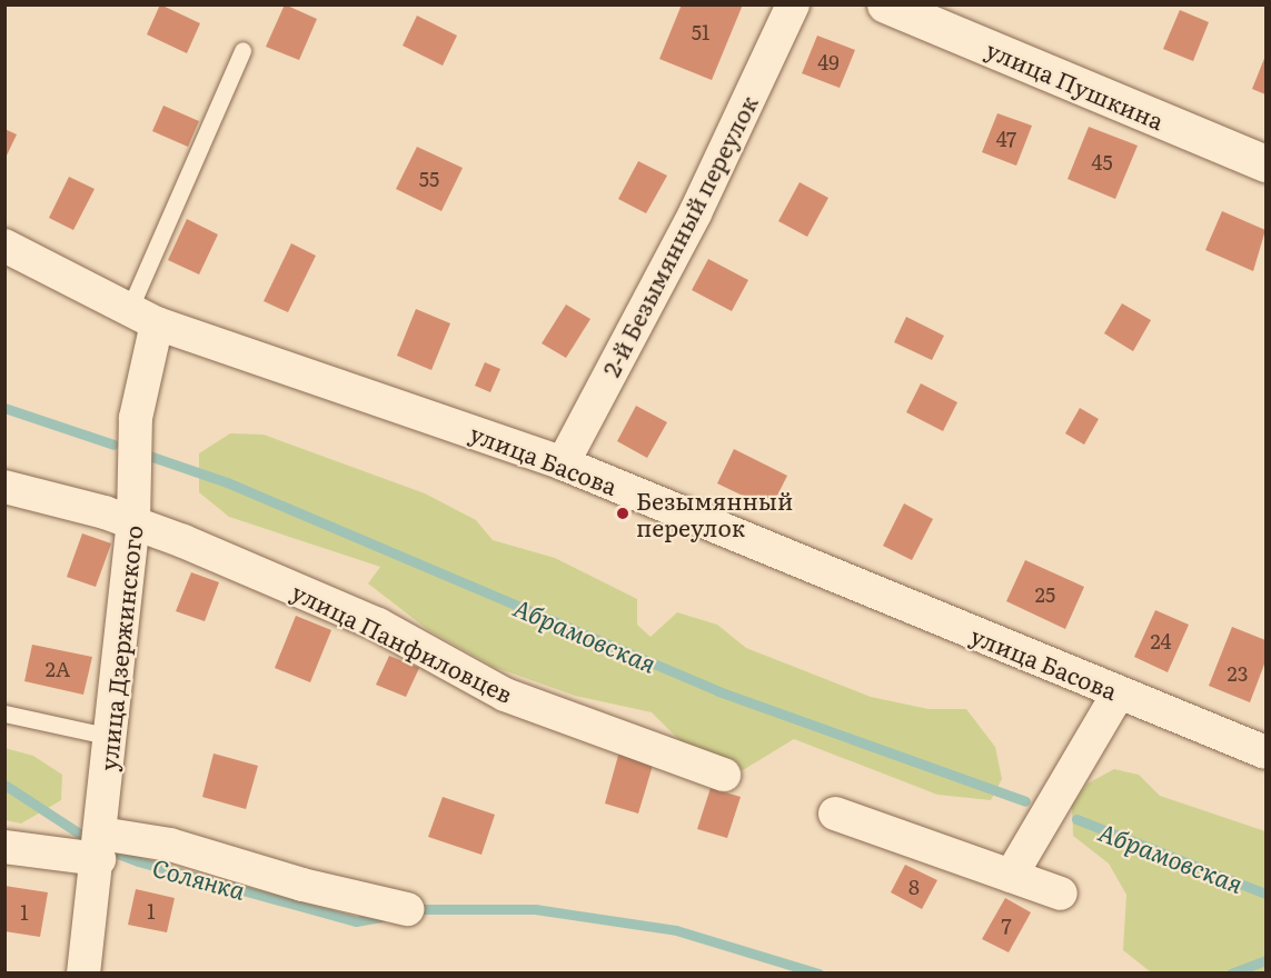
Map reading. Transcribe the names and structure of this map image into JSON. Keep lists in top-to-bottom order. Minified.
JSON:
{"streets":{"street":["улица Пушкина","2-й Безымянный переулок","улица Басова","улица Панфиловцев","улица Дзержинского"]},"crossings":[["2-й Безымянный переулок","улица Басова"],["улица Басова","улица Дзержинского"],["улица Панфиловцев","улица Дзержинского"]],"water":["Абрамовская","Солянка"],"places":["Безымянный переулок"],"house_numbers":["51","49","47","45","55","25","24","2А","23","8","1","1","7"]}
